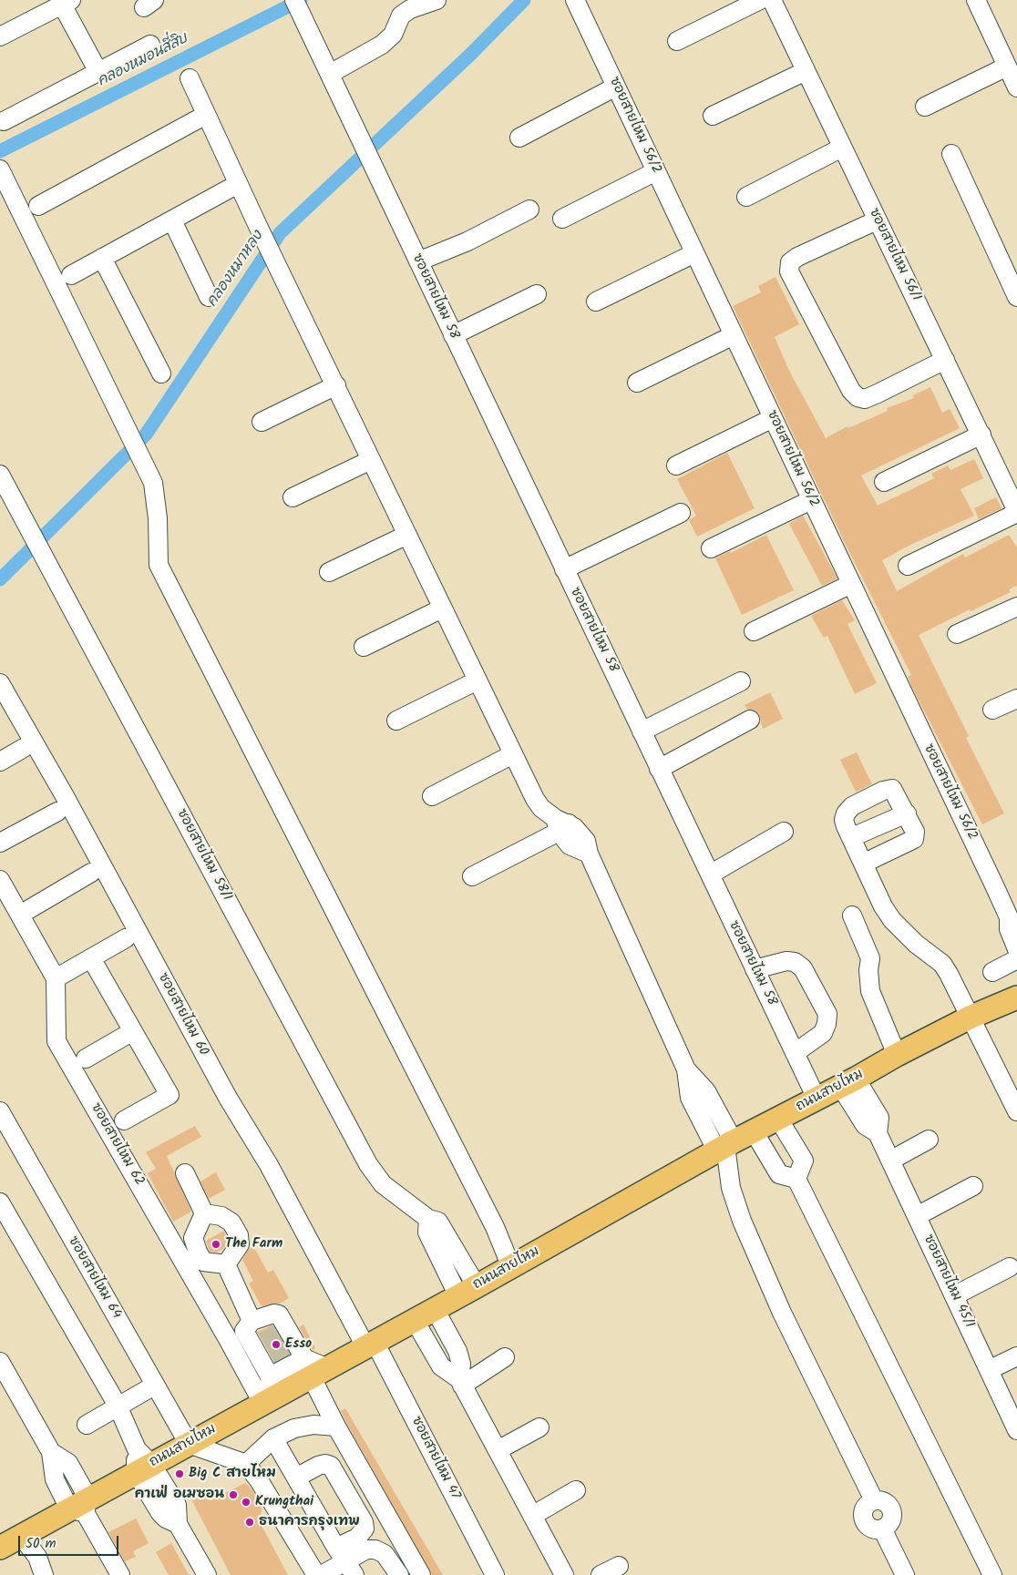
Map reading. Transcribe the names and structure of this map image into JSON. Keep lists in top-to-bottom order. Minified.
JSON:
{"streets":{"main road":["ถนนสายไหม"],"street":["ซอยสายไหม 56/2","ซอยสายไหม 56/1","ซอยสายไหม 58","ซอยสายไหม 58/1","ซอยสายไหม 60","ซอยสายไหม 62","ซอยสายไหม 64","ซอยสายไหม 45/1","ซอยสายไหม 47"]},"crossings":[["ซอยสายไหม 58","ถนนสายไหม"],["ซอยสายไหม 58/1","ถนนสายไหม"],["ซอยสายไหม 60","ถนนสายไหม"],["ซอยสายไหม 60","ซอยสายไหม 47"],["ถนนสายไหม","ซอยสายไหม 62"],["ถนนสายไหม","ซอยสายไหม 64"],["ถนนสายไหม","ซอยสายไหม 45/1"],["ถนนสายไหม","ซอยสายไหม 47"]],"water":["คลองหมอนสี่สิบ","คลองหมาหลง"],"places":["The Farm","Esso","Big C สายไหม","คาเฟ่ อเมซอน","Krungthai","ธนาคารกรุงเทพ"],"scale_bar":"50 m"}
